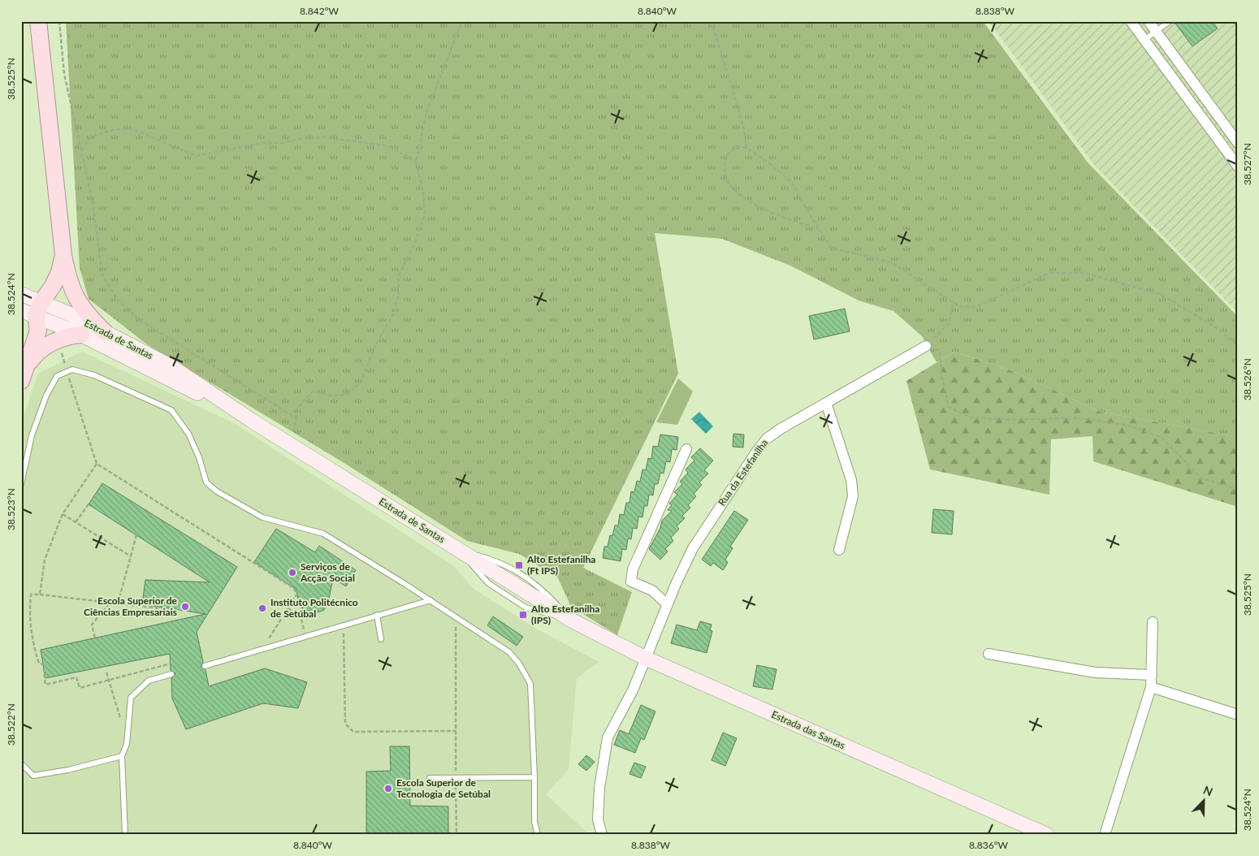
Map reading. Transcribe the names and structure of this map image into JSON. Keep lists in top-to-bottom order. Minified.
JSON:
{"streets":{"main road":["Estrada de Santas","Estrada das Santas"],"street":["Rua da Estefanilha"]},"crossings":[["Estrada de Santas","Estrada das Santas"],["Rua da Estefanilha","Estrada das Santas"]],"places":{"transit":["Alto Estefanilha (Ft IPS)","Alto Estefanilha (IPS)"],"other":["Serviços de Acção Social","Escola Superior de Ciências Empresariais","Instituto Politécnico de Setúbal","Escola Superior de Tecnologia de Setúbal"]},"north":"top right","coordinates":["8.842°W","8.840°W","8.838°W","38.525°N","38.527°N","38.524°N","38.526°N","38.523°N","38.522°N","8.836°W"]}
